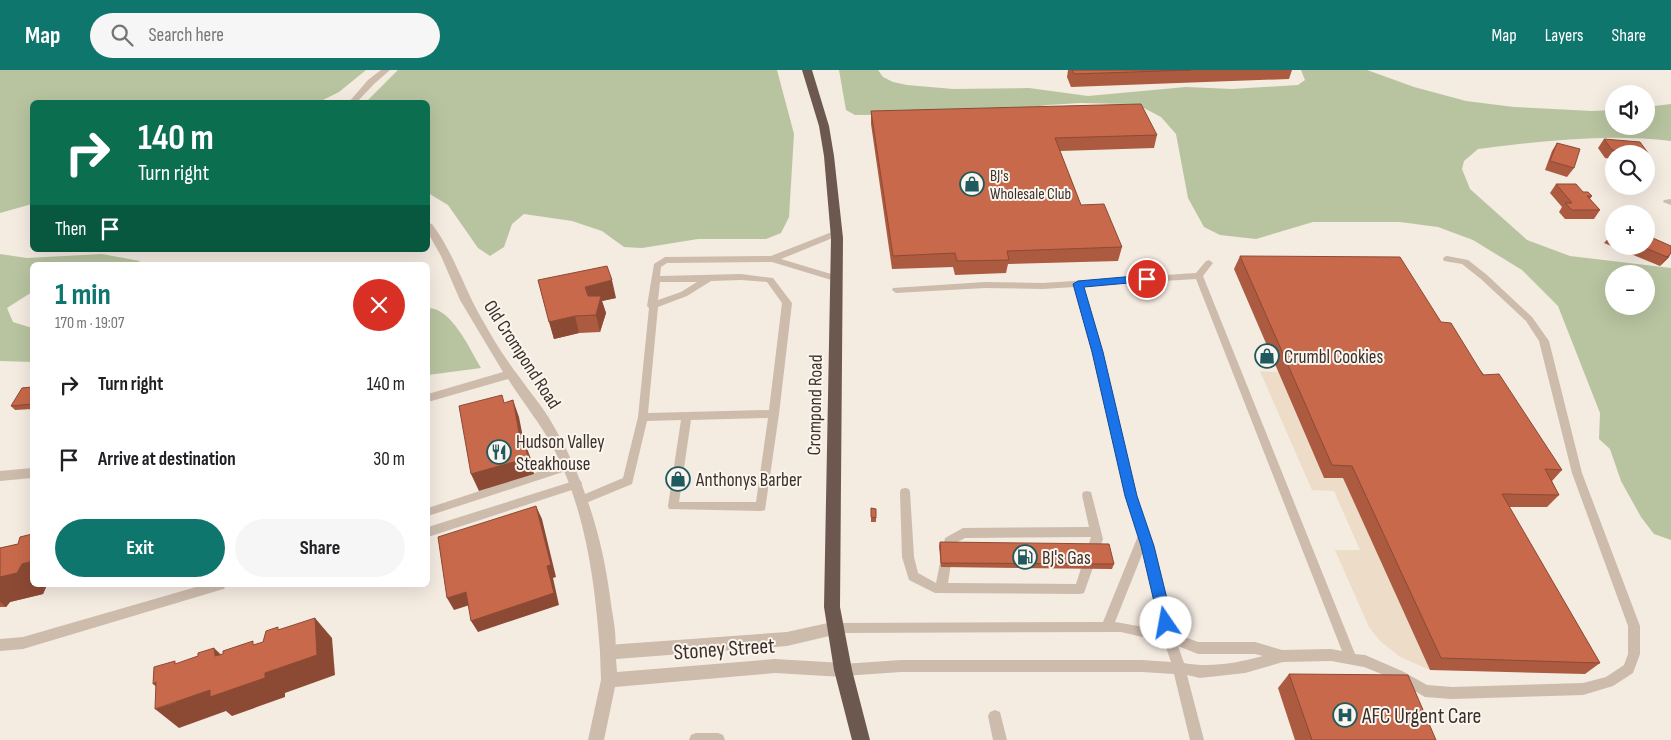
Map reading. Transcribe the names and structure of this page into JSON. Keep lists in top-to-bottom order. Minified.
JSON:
{"streets":{"highway":["Crompond Road"],"street":["Old Crompond Road","Stoney Street"]},"crossings":[["Old Crompond Road","Stoney Street"],["Crompond Road","Stoney Street"]],"places":{"shop":["BJ's Wholesale Club","Crumbl Cookies","Anthonys Barber"],"restaurant":["Hudson Valley Steakhouse"],"fuel station":["BJ's Gas"],"hospital":["AFC Urgent Care"]},"page":{"header":"Map","search":"Search here","nav":["Map","Layers","Share"],"map_buttons":["+","−"],"turn":["140 m","Turn right"],"then":"Then","heading":["1 min","170 m · 19:07"],"list":[{"name":"Turn right","value":"140 m"},{"name":"Arrive at destination","value":"30 m"}],"buttons":["Exit","Share"]}}
